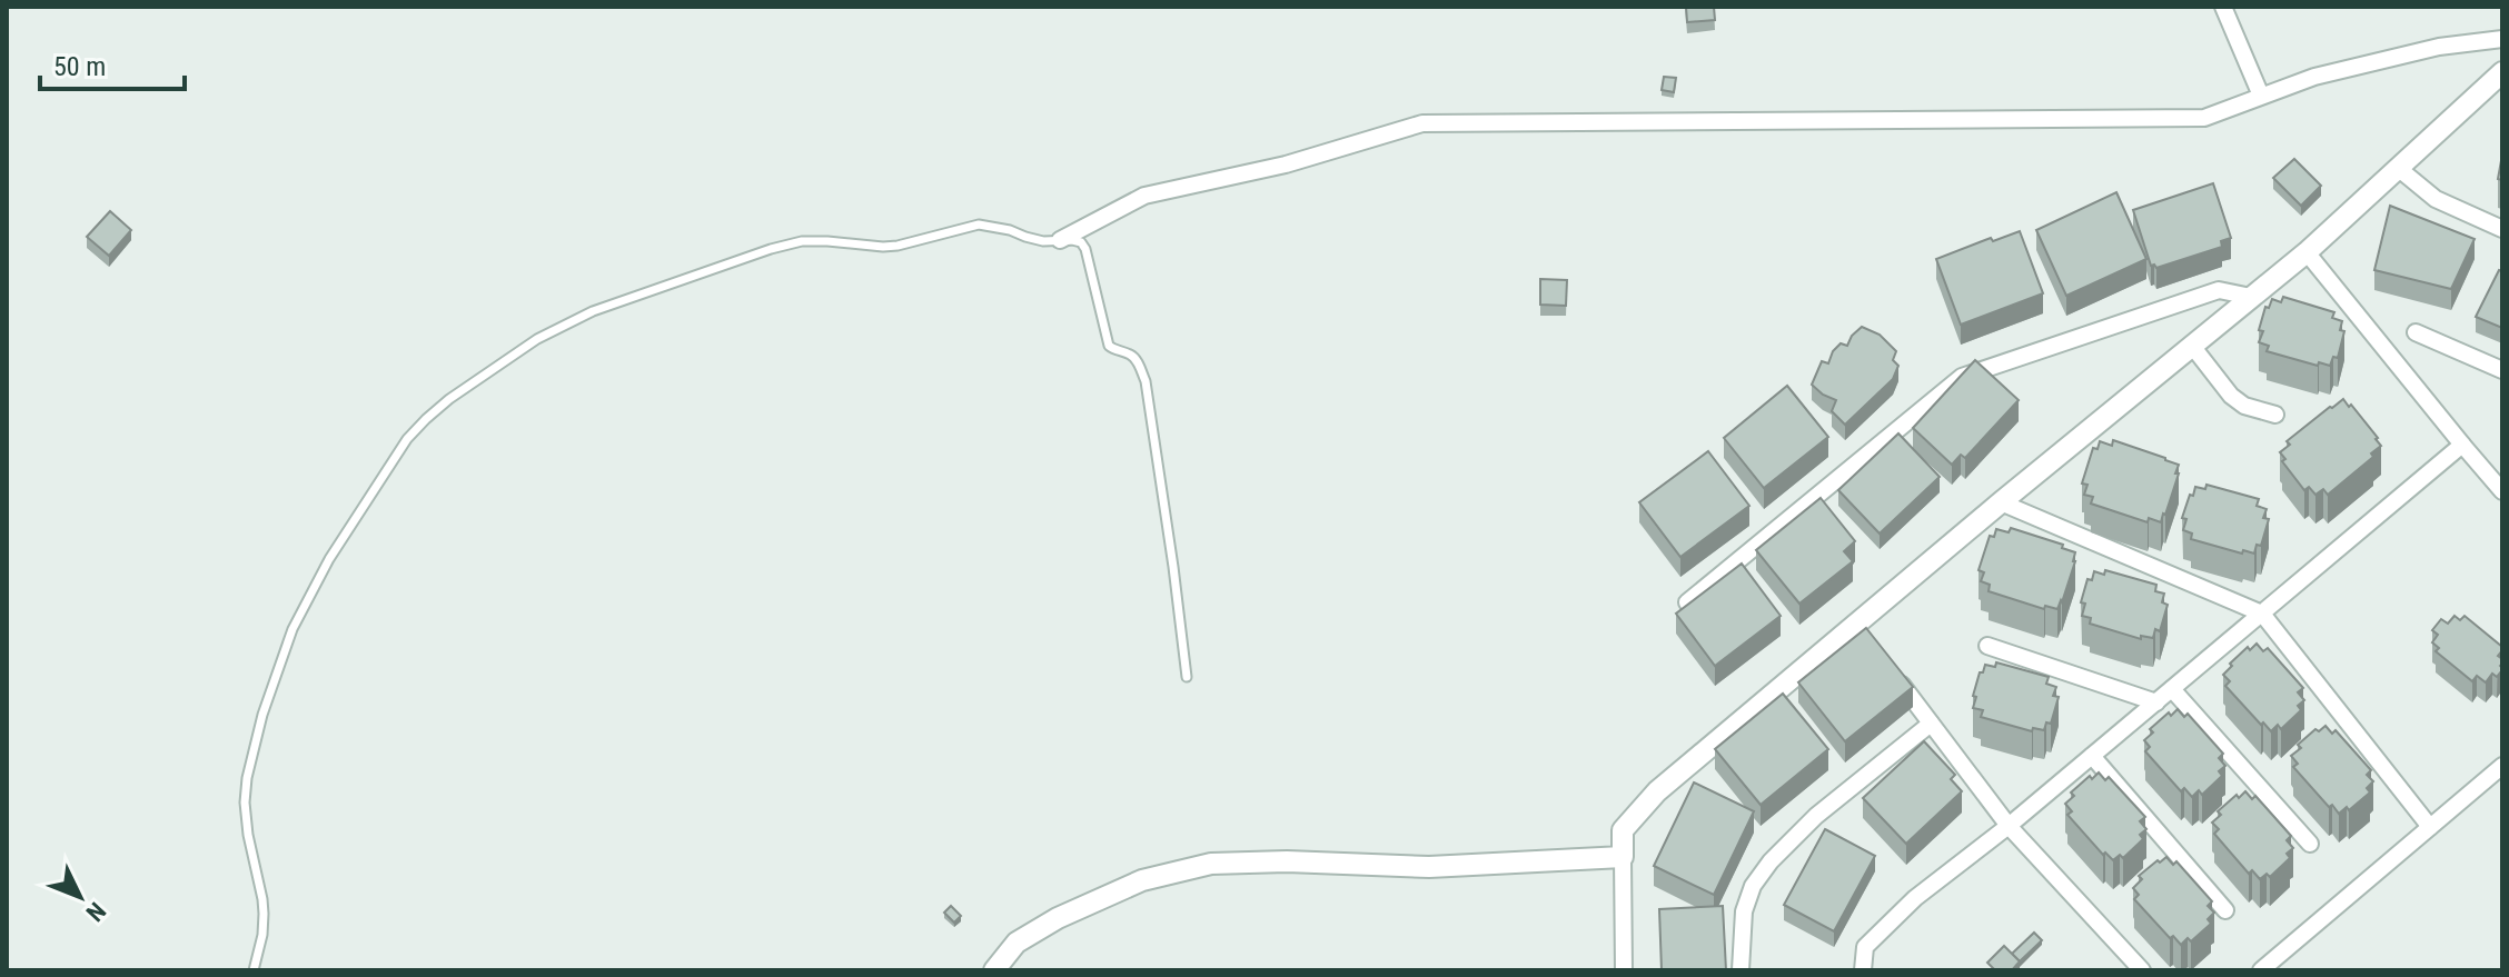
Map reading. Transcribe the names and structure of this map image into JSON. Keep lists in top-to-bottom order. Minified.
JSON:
{"scale_bar":"50 m","north":"bottom right"}
